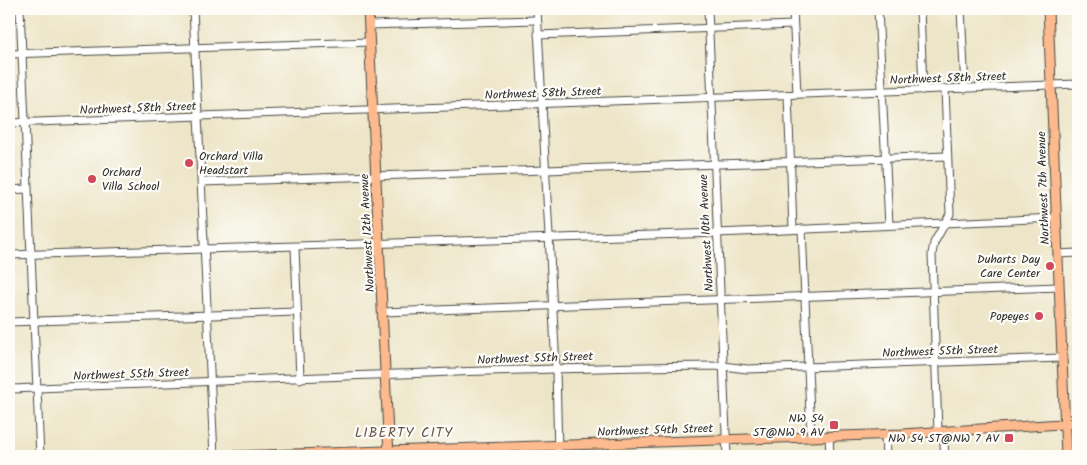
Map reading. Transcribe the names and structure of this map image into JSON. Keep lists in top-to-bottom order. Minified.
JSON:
{"streets":{"main road":["Northwest 7th Avenue","Northwest 12th Avenue","Northwest 54th Street"],"street":["Northwest 58th Street","Northwest 10th Avenue","Northwest 55th Street"]},"crossings":[["Northwest 58th Street","Northwest 7th Avenue"],["Northwest 58th Street","Northwest 12th Avenue"],["Northwest 58th Street","Northwest 10th Avenue"],["Northwest 7th Avenue","Northwest 55th Street"],["Northwest 7th Avenue","Northwest 54th Street"],["Northwest 12th Avenue","Northwest 55th Street"],["Northwest 12th Avenue","Northwest 54th Street"],["Northwest 10th Avenue","Northwest 55th Street"],["Northwest 10th Avenue","Northwest 54th Street"]],"districts":["LIBERTY CITY"],"places":{"other":["Orchard Villa Headstart","Orchard Villa School","Duharts Day Care Center","Popeyes"],"transit":["NW 54 ST@NW 9 AV","NW 54 ST@NW 7 AV"]}}
